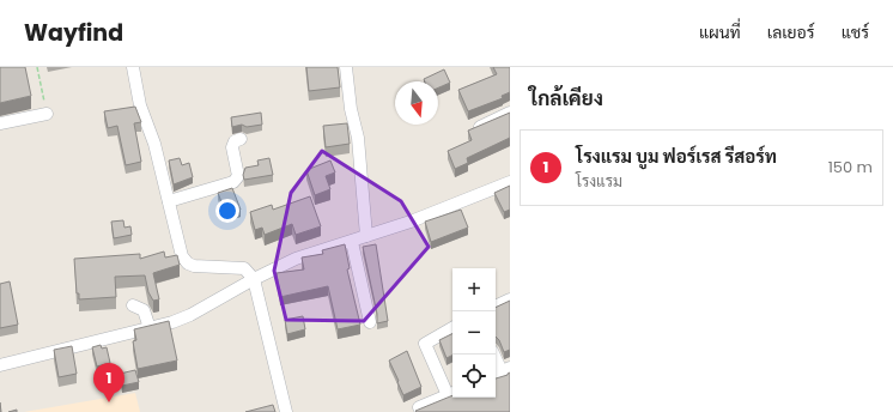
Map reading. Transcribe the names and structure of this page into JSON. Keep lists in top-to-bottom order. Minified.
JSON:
{"north":"bottom","page":{"header":"Wayfind","nav":["แผนที่","เลเยอร์","แชร์"],"heading":"ใกล้เคียง","list":[{"mark":"1","name":"โรงแรม บูม ฟอร์เรส รีสอร์ท","note":"โรงแรม","value":"150 m"}],"map_buttons":["+","−"],"pins":"1"}}
